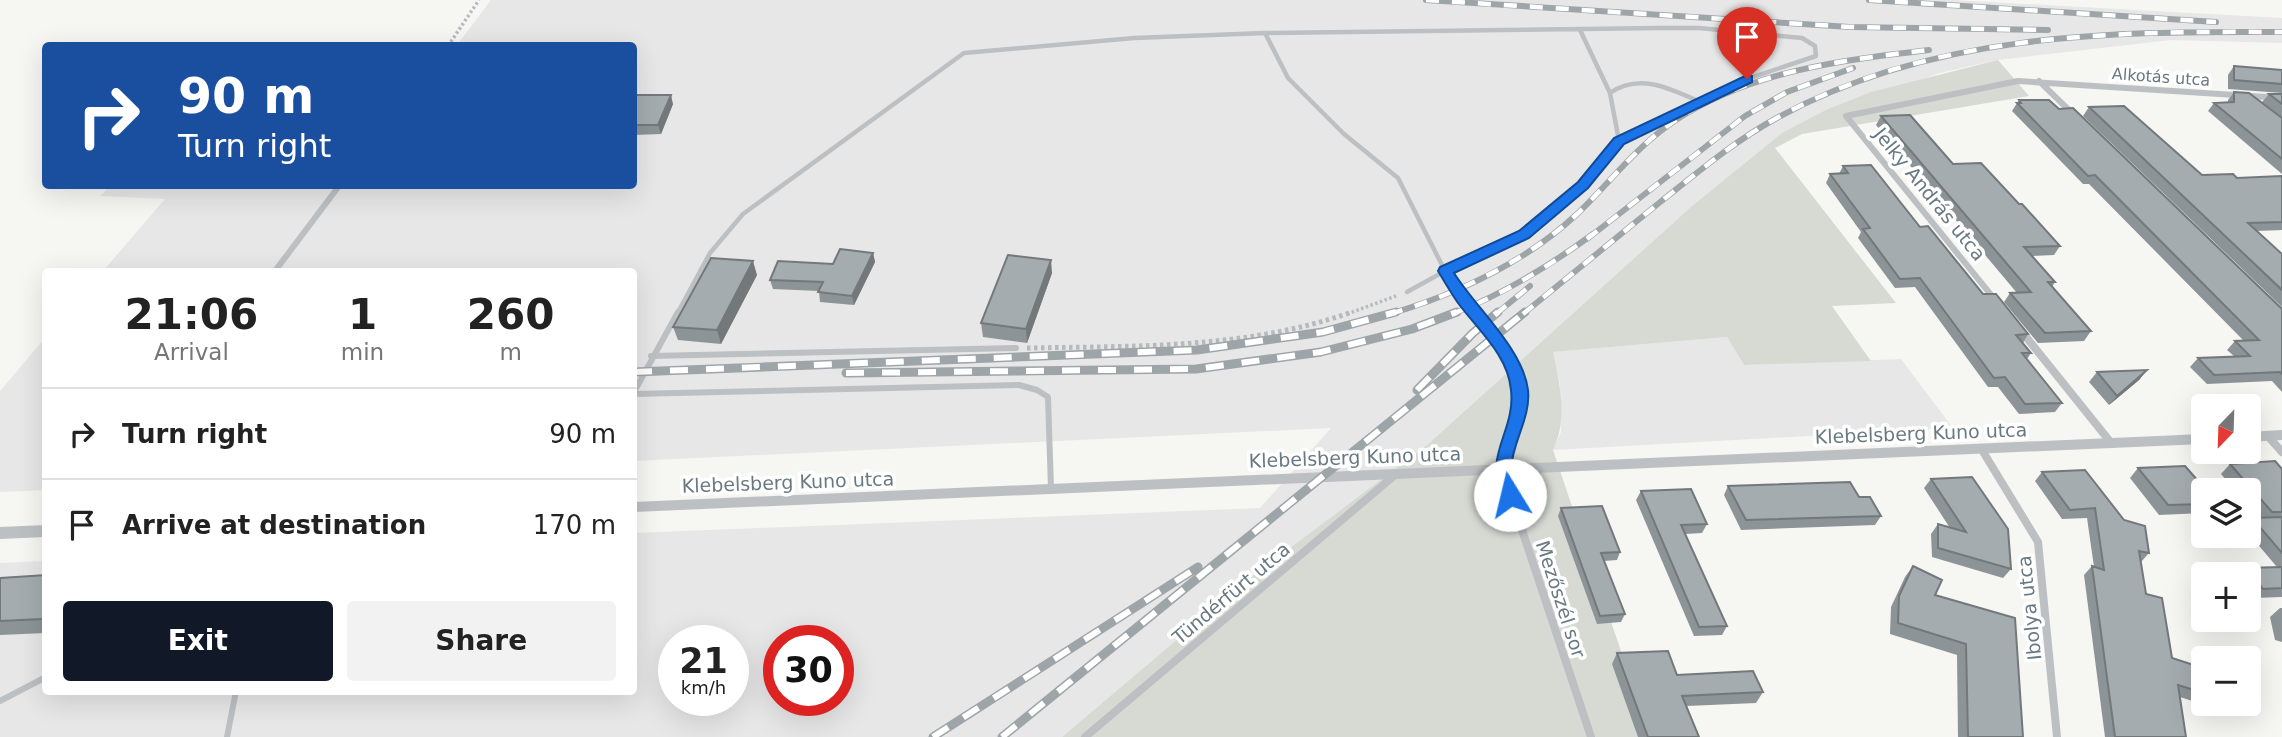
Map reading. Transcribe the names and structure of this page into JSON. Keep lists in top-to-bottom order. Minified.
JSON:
{"streets":{"street":["Alkotás utca","Jelky András utca","Klebelsberg Kuno utca","Tündérfürt utca","Mezőszél sor","Ibolya utca"]},"crossings":[["Alkotás utca","Jelky András utca"],["Klebelsberg Kuno utca","Tündérfürt utca"],["Klebelsberg Kuno utca","Mezőszél sor"],["Klebelsberg Kuno utca","Ibolya utca"]],"north":"bottom left","page":{"turn":["90 m","Turn right"],"eta":["21:06","Arrival","1","min","260","m"],"list":[{"name":"Turn right","value":"90 m"},{"name":"Arrive at destination","value":"170 m"}],"map_buttons":["+","−"],"buttons":["Exit","Share"],"speed":"21 km/h","limit":"30"}}
